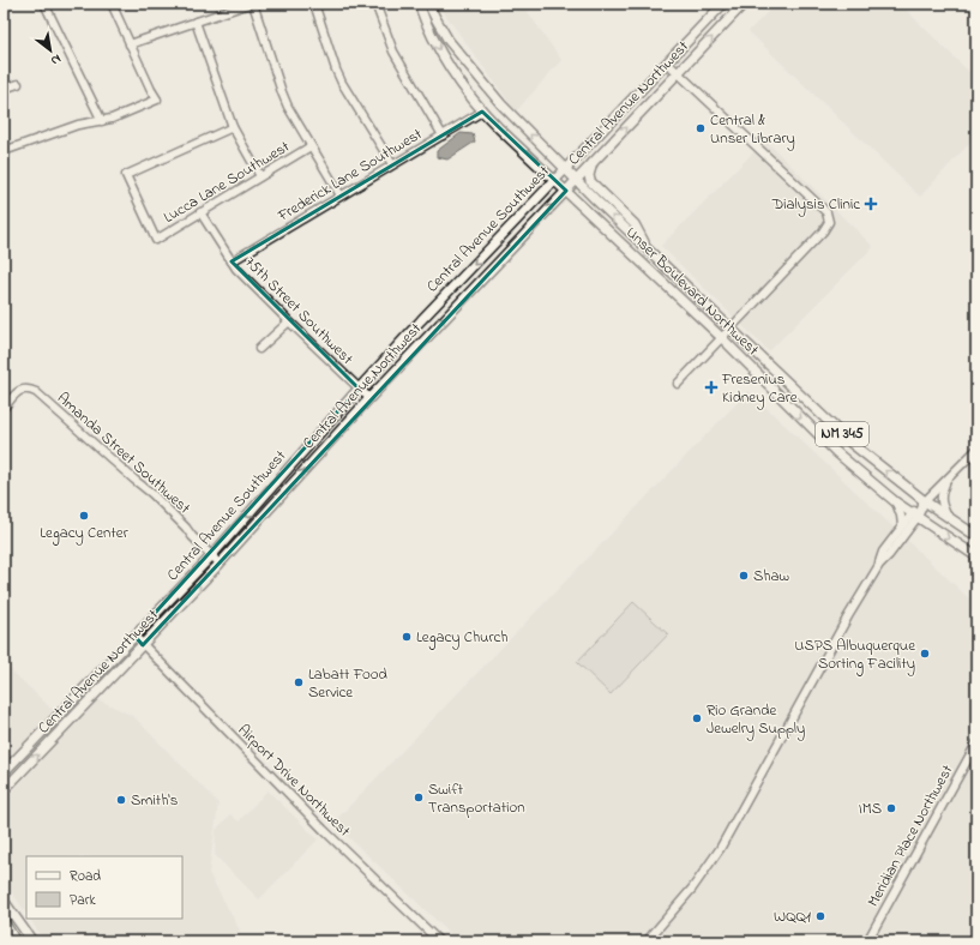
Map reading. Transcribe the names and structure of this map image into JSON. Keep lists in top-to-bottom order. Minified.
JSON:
{"streets":{"main road":["Central Avenue Northwest","Central Avenue Southwest","Unser Boulevard Northwest","NM 345"],"street":["Frederick Lane Southwest","Lucca Lane Southwest","75th Street Southwest","Amanda Street Southwest","Airport Drive Northwest","Meridian Place Northwest"]},"crossings":[["Central Avenue Northwest","Unser Boulevard Northwest"],["Central Avenue Northwest","75th Street Southwest"],["Central Avenue Northwest","NM 345"],["Central Avenue Northwest","Amanda Street Southwest"],["Central Avenue Northwest","Airport Drive Northwest"],["Frederick Lane Southwest","75th Street Southwest"],["Lucca Lane Southwest","75th Street Southwest"],["Central Avenue Southwest","75th Street Southwest"],["Central Avenue Southwest","NM 345"],["Central Avenue Southwest","Amanda Street Southwest"],["Central Avenue Southwest","Airport Drive Northwest"],["Unser Boulevard Northwest","NM 345"]],"one_way":["Central Avenue Northwest","Central Avenue Southwest"],"places":{"other":["Central & Unser Library","Legacy Center","Shaw","Legacy Church","USPS Albuquerque Sorting Facility","Labatt Food Service","Rio Grande Jewelry Supply","Swift Transportation","Smith's","IMS","WQQ1"],"health":["Dialysis Clinic","Fresenius Kidney Care"]},"legend":["Road","Park"],"north":"bottom right"}
